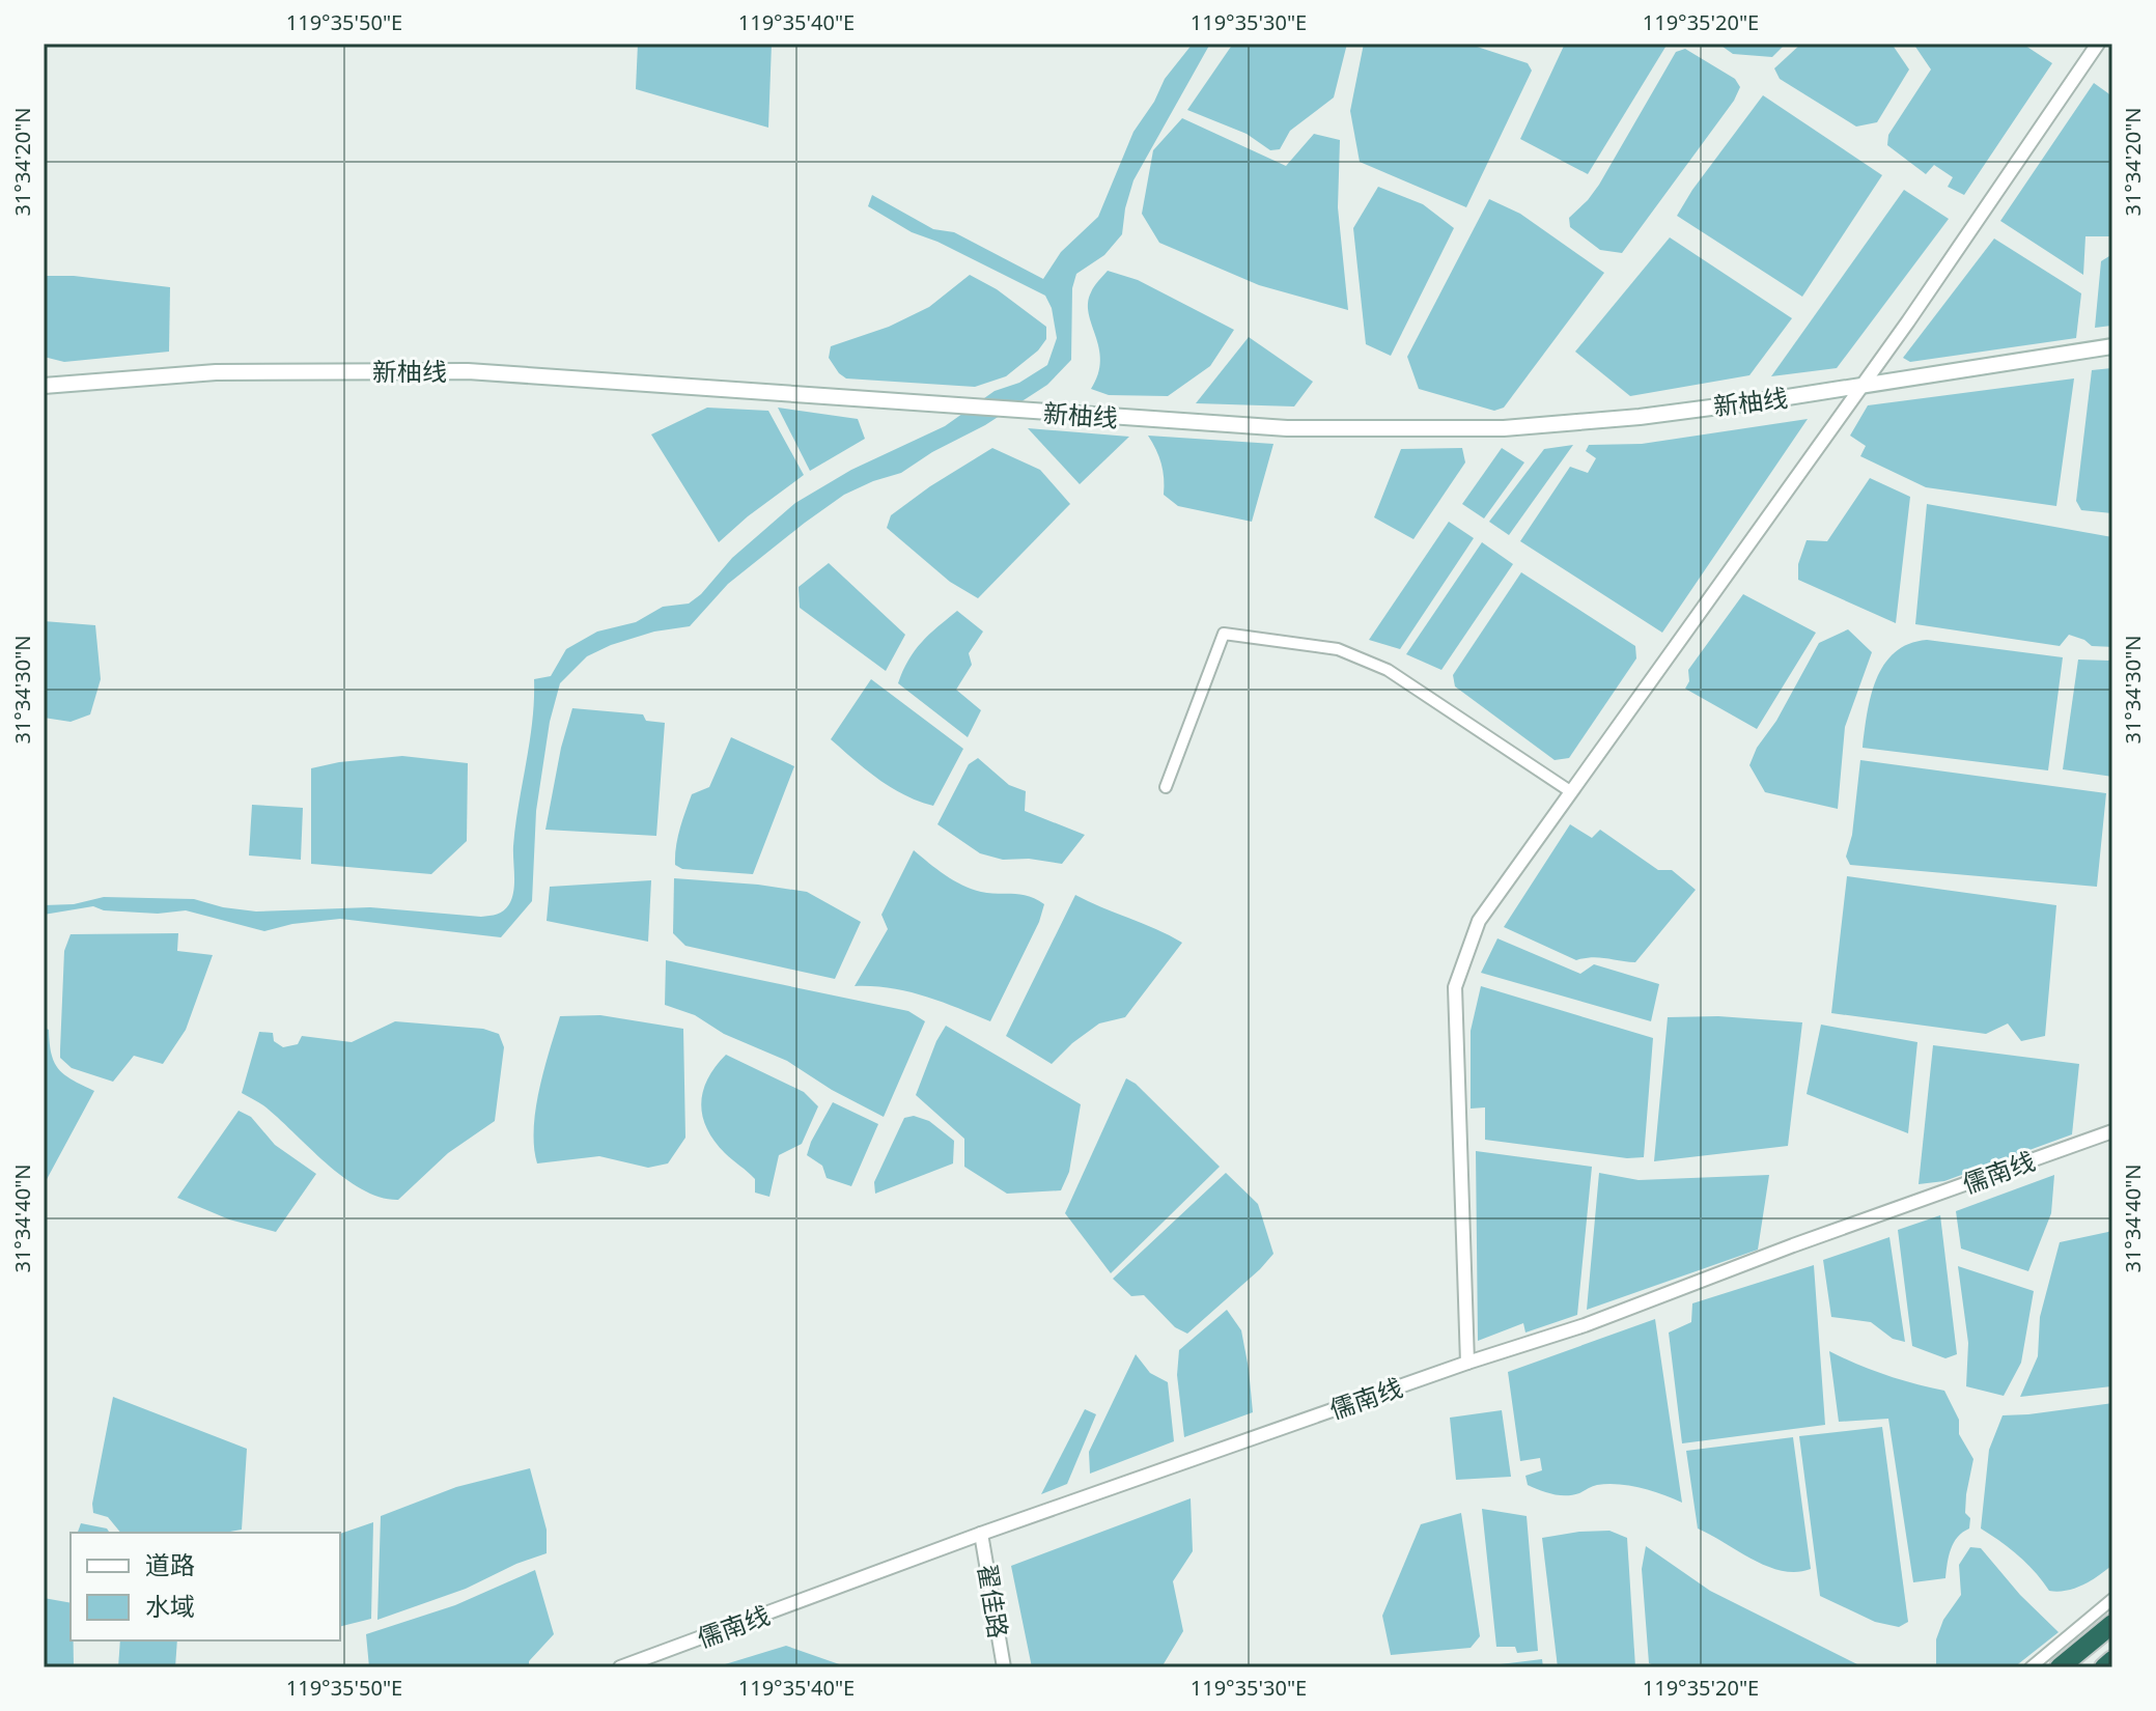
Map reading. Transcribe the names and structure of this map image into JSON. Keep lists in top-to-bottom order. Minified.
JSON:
{"streets":{"main road":["新柚线"],"street":["儒南线","翟佳路"]},"crossings":[["儒南线","翟佳路"]],"legend":["道路","水域"],"coordinates":["119°35'50\"E","119°35'40\"E","119°35'30\"E","119°35'20\"E","31°34'20\"N","31°34'30\"N","31°34'40\"N"]}
